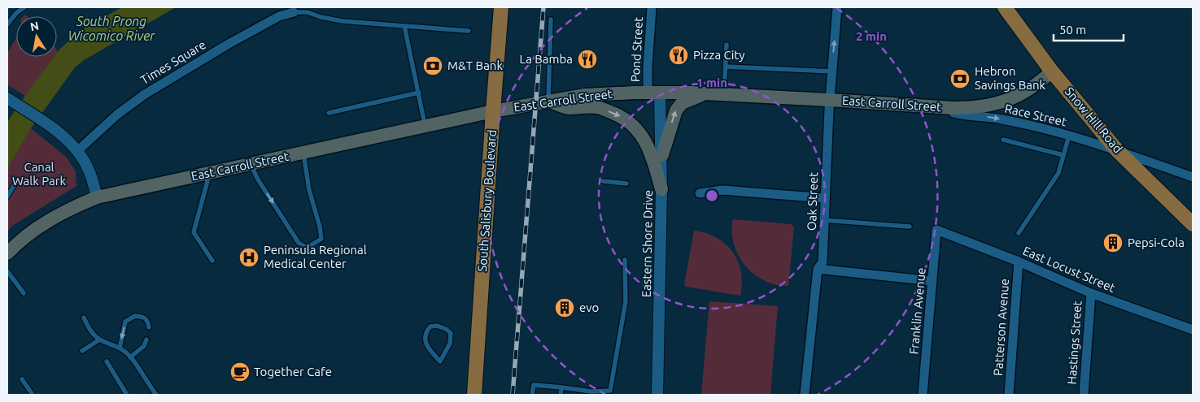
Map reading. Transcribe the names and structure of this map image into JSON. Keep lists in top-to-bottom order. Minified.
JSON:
{"streets":{"main road":["East Carroll Street","Snow Hill Road","South Salisbury Boulevard"],"street":["Pond Street","Times Square","Race Street","Oak Street","Eastern Shore Drive","East Locust Street","Franklin Avenue","Patterson Avenue","Hastings Street"]},"crossings":[["Pond Street","East Carroll Street"],["Pond Street","Eastern Shore Drive"],["East Carroll Street","Race Street"],["East Carroll Street","Snow Hill Road"],["East Carroll Street","South Salisbury Boulevard"],["East Carroll Street","Oak Street"],["East Carroll Street","Eastern Shore Drive"],["Race Street","Snow Hill Road"],["East Locust Street","Franklin Avenue"],["East Locust Street","Patterson Avenue"],["East Locust Street","Hastings Street"]],"one_way":["Race Street"],"water":["South Prong Wicomico River"],"parks":["Canal Walk Park"],"places":{"restaurant":["Pizza City","La Bamba"],"bank":["M&T Bank","Hebron Savings Bank"],"building":["Pepsi-Cola","evo"],"hospital":["Peninsula Regional Medical Center"],"cafe":["Together Cafe"]},"scale_bar":"50 m","north":"top","rings":["2 min","1 min"]}
